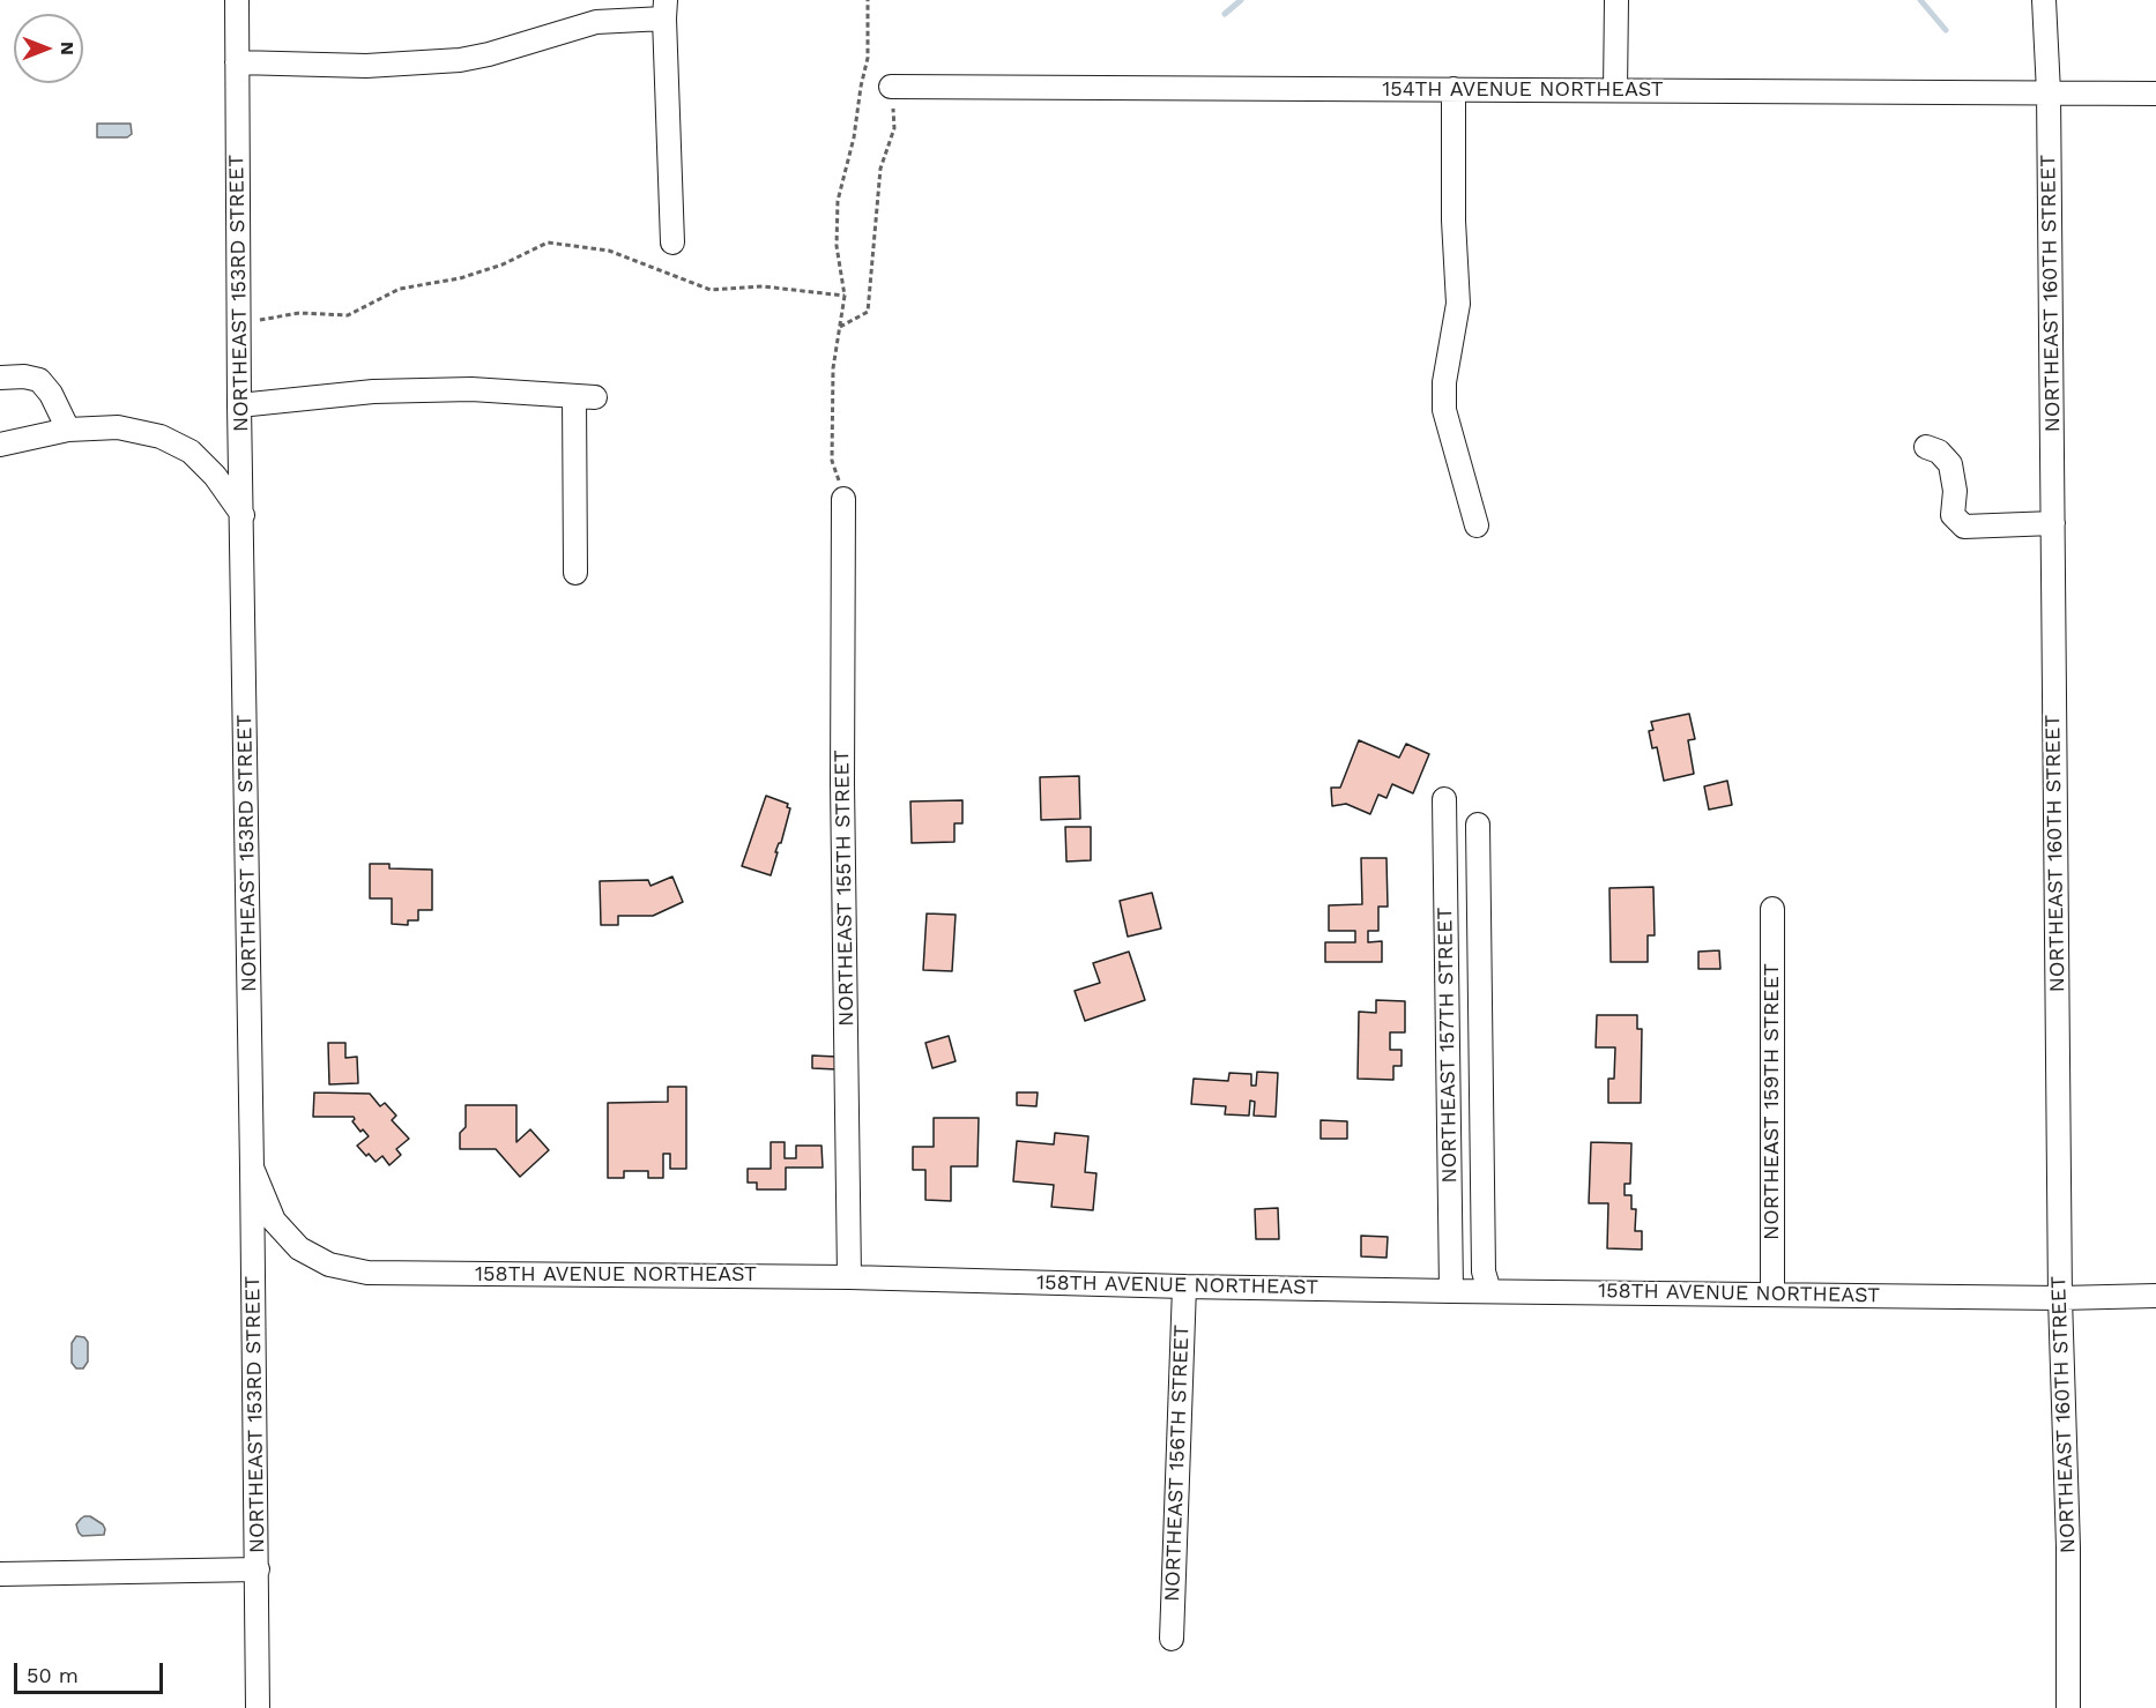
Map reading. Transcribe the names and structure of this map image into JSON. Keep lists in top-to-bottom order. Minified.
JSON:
{"streets":{"street":["154TH AVENUE NORTHEAST","NORTHEAST 153RD STREET","NORTHEAST 160TH STREET","NORTHEAST 155TH STREET","NORTHEAST 157TH STREET","NORTHEAST 159TH STREET","158TH AVENUE NORTHEAST","NORTHEAST 156TH STREET"]},"crossings":[["154TH AVENUE NORTHEAST","NORTHEAST 160TH STREET"],["NORTHEAST 153RD STREET","158TH AVENUE NORTHEAST"],["NORTHEAST 160TH STREET","158TH AVENUE NORTHEAST"],["NORTHEAST 155TH STREET","158TH AVENUE NORTHEAST"],["NORTHEAST 157TH STREET","158TH AVENUE NORTHEAST"],["NORTHEAST 159TH STREET","158TH AVENUE NORTHEAST"],["158TH AVENUE NORTHEAST","NORTHEAST 156TH STREET"]],"scale_bar":"50 m","north":"right"}
